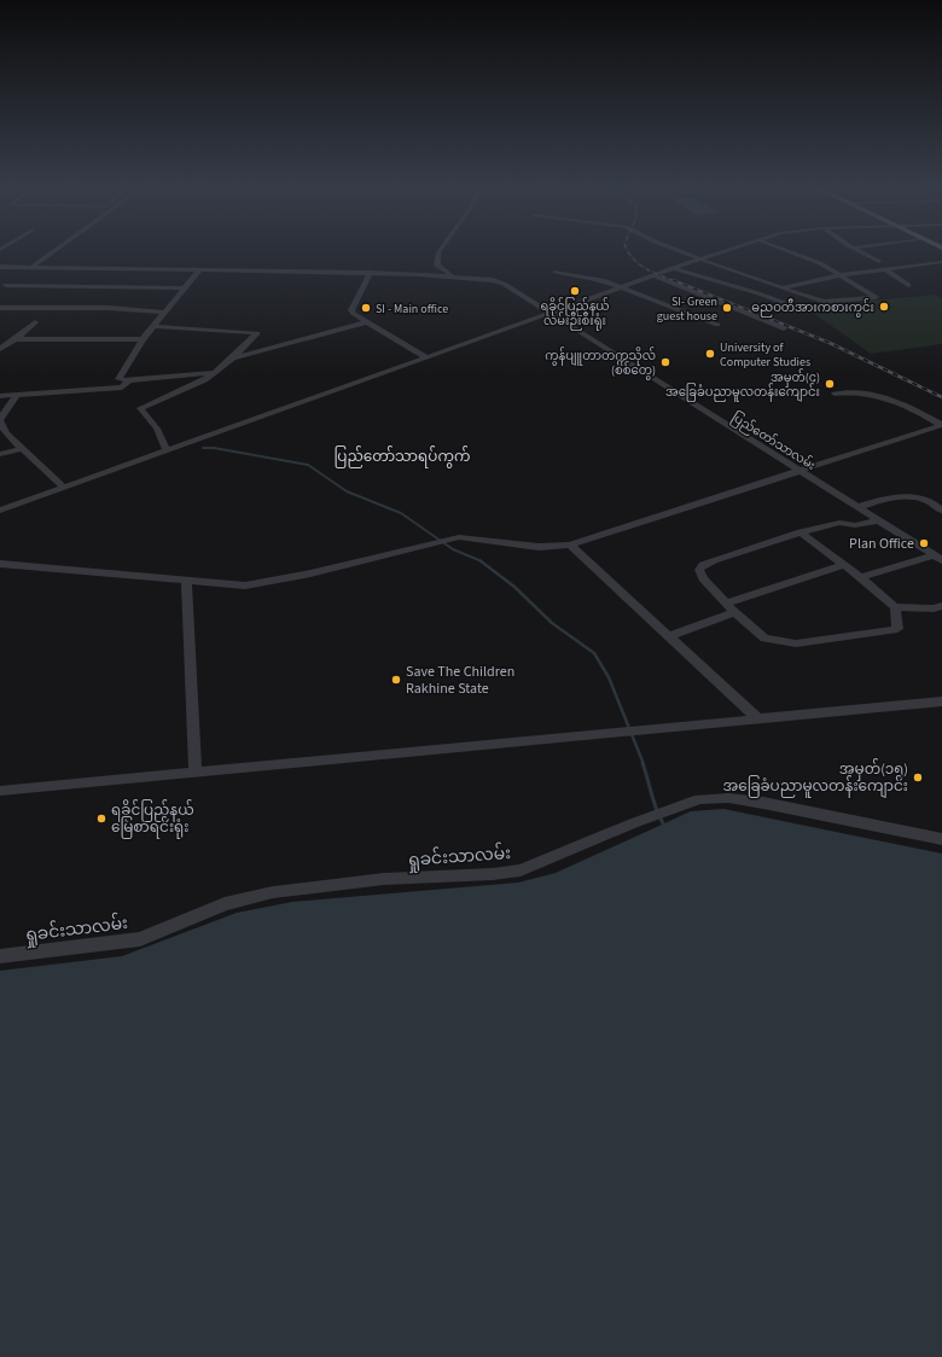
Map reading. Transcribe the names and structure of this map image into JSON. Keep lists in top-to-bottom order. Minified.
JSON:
{"streets":{"street":["ပြည်တော်သာလမ်း","ရှုခင်းသာလမ်း"]},"districts":["ပြည်တော်သာရပ်ကွက်"],"places":["ရခိုင်ပြည်နယ် လမ်းဉီးစီးရုံး","ဓညဝတီအားကစားကွင်း","SI - Main office","SI- Green guest house","University of Computer Studies","ကွန်ပျူတာတက္ကသိုလ် (စစ်တွေ)","အမှတ်(၄) အခြေခံပညာမူလတန်းကျောင်း","Plan Office","Save The Children Rakhine State","အမှတ်(၁၅) အခြေခံပညာမူလတန်းကျောင်း","ရခိုင်ပြည်နယ် မြေစာရင်းရုံး"]}
